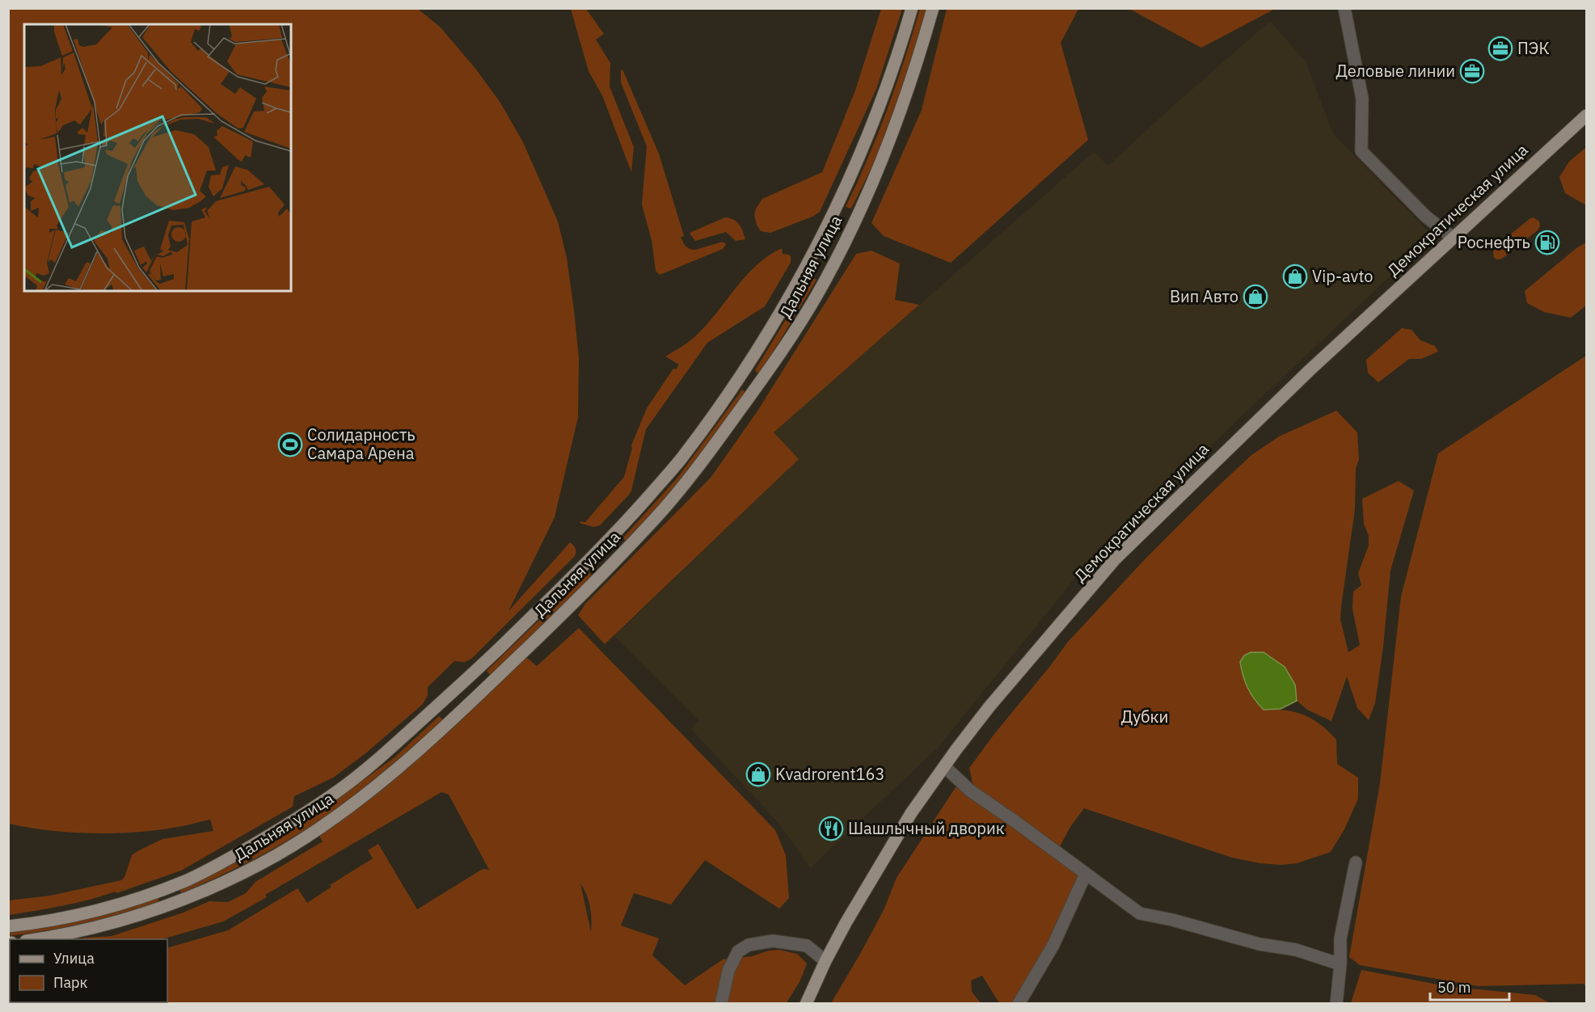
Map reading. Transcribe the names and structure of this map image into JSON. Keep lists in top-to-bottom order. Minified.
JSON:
{"streets":{"main road":["Демократическая улица","Дальняя улица"]},"parks":["Дубки"],"places":{"office":["ПЭК","Деловые линии"],"fuel station":["Роснефть"],"shop":["Vip-avto","Вип Авто","Kvadrorent163"],"sports":["Солидарность Самара Арена"],"restaurant":["Шашлычный дворик"]},"legend":["Улица","Парк"],"scale_bar":"50 m"}
